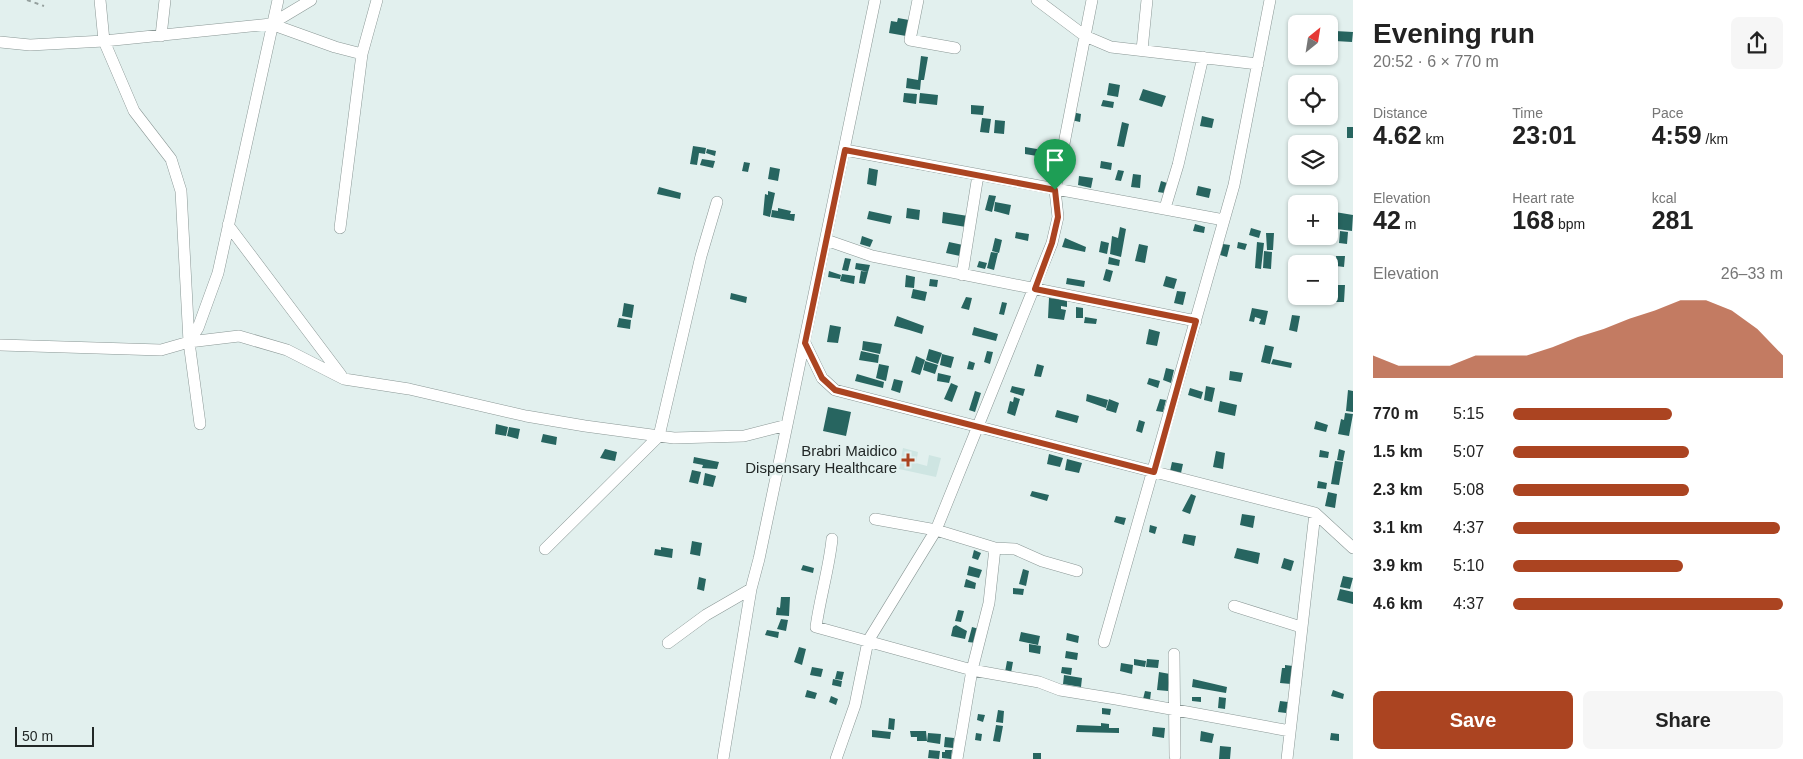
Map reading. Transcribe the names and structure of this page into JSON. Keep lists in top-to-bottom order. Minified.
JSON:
{"places":{"health":["Brabri Maidico Dispensary Healthcare"]},"scale_bar":"50 m","north":"top right","page":{"heading":["Evening run","20:52 · 6 × 770 m"],"map_buttons":["+","−"],"stats":[["Distance","4.62 km"],["Time","23:01"],["Pace","4:59 /km"],["Elevation","42 m"],["Heart rate","168 bpm"],["kcal","281"]],"chart":["Elevation","26–33 m"],"list":[{"name":"770 m","note":"5:15"},{"name":"1.5 km","note":"5:07"},{"name":"2.3 km","note":"5:08"},{"name":"3.1 km","note":"4:37"},{"name":"3.9 km","note":"5:10"},{"name":"4.6 km","note":"4:37"}],"buttons":["Save","Share"],"scale":"50 m"}}
